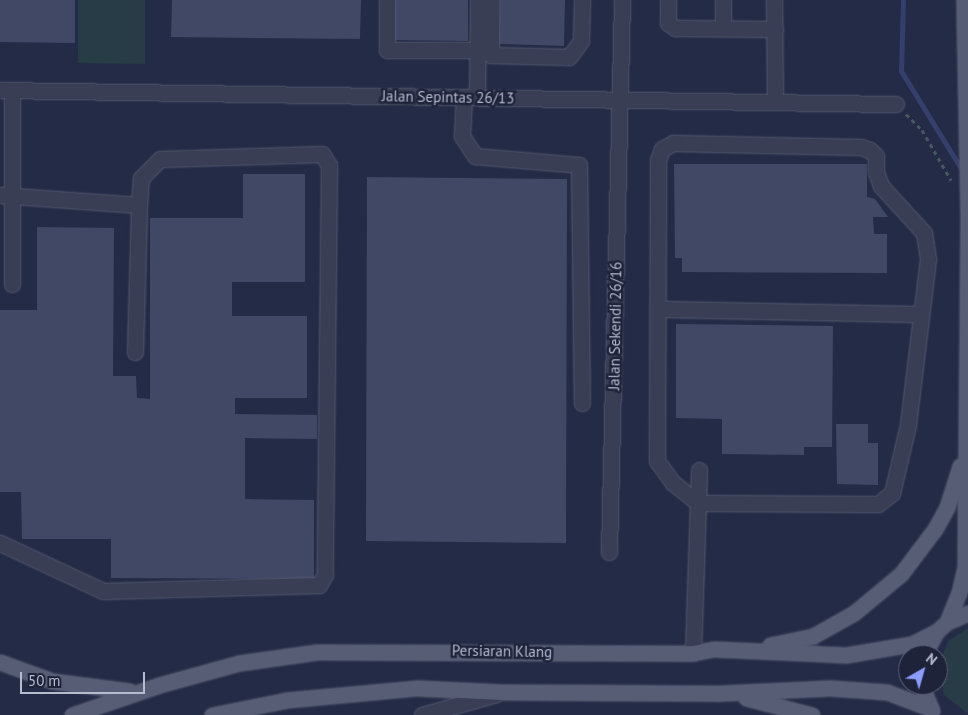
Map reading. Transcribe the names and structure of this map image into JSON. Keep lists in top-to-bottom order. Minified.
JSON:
{"streets":{"main road":["Persiaran Klang"],"street":["Jalan Sepintas 26/13","Jalan Sekendi 26/16"]},"crossings":[["Jalan Sepintas 26/13","Jalan Sekendi 26/16"]],"scale_bar":"50 m","north":"top right"}
